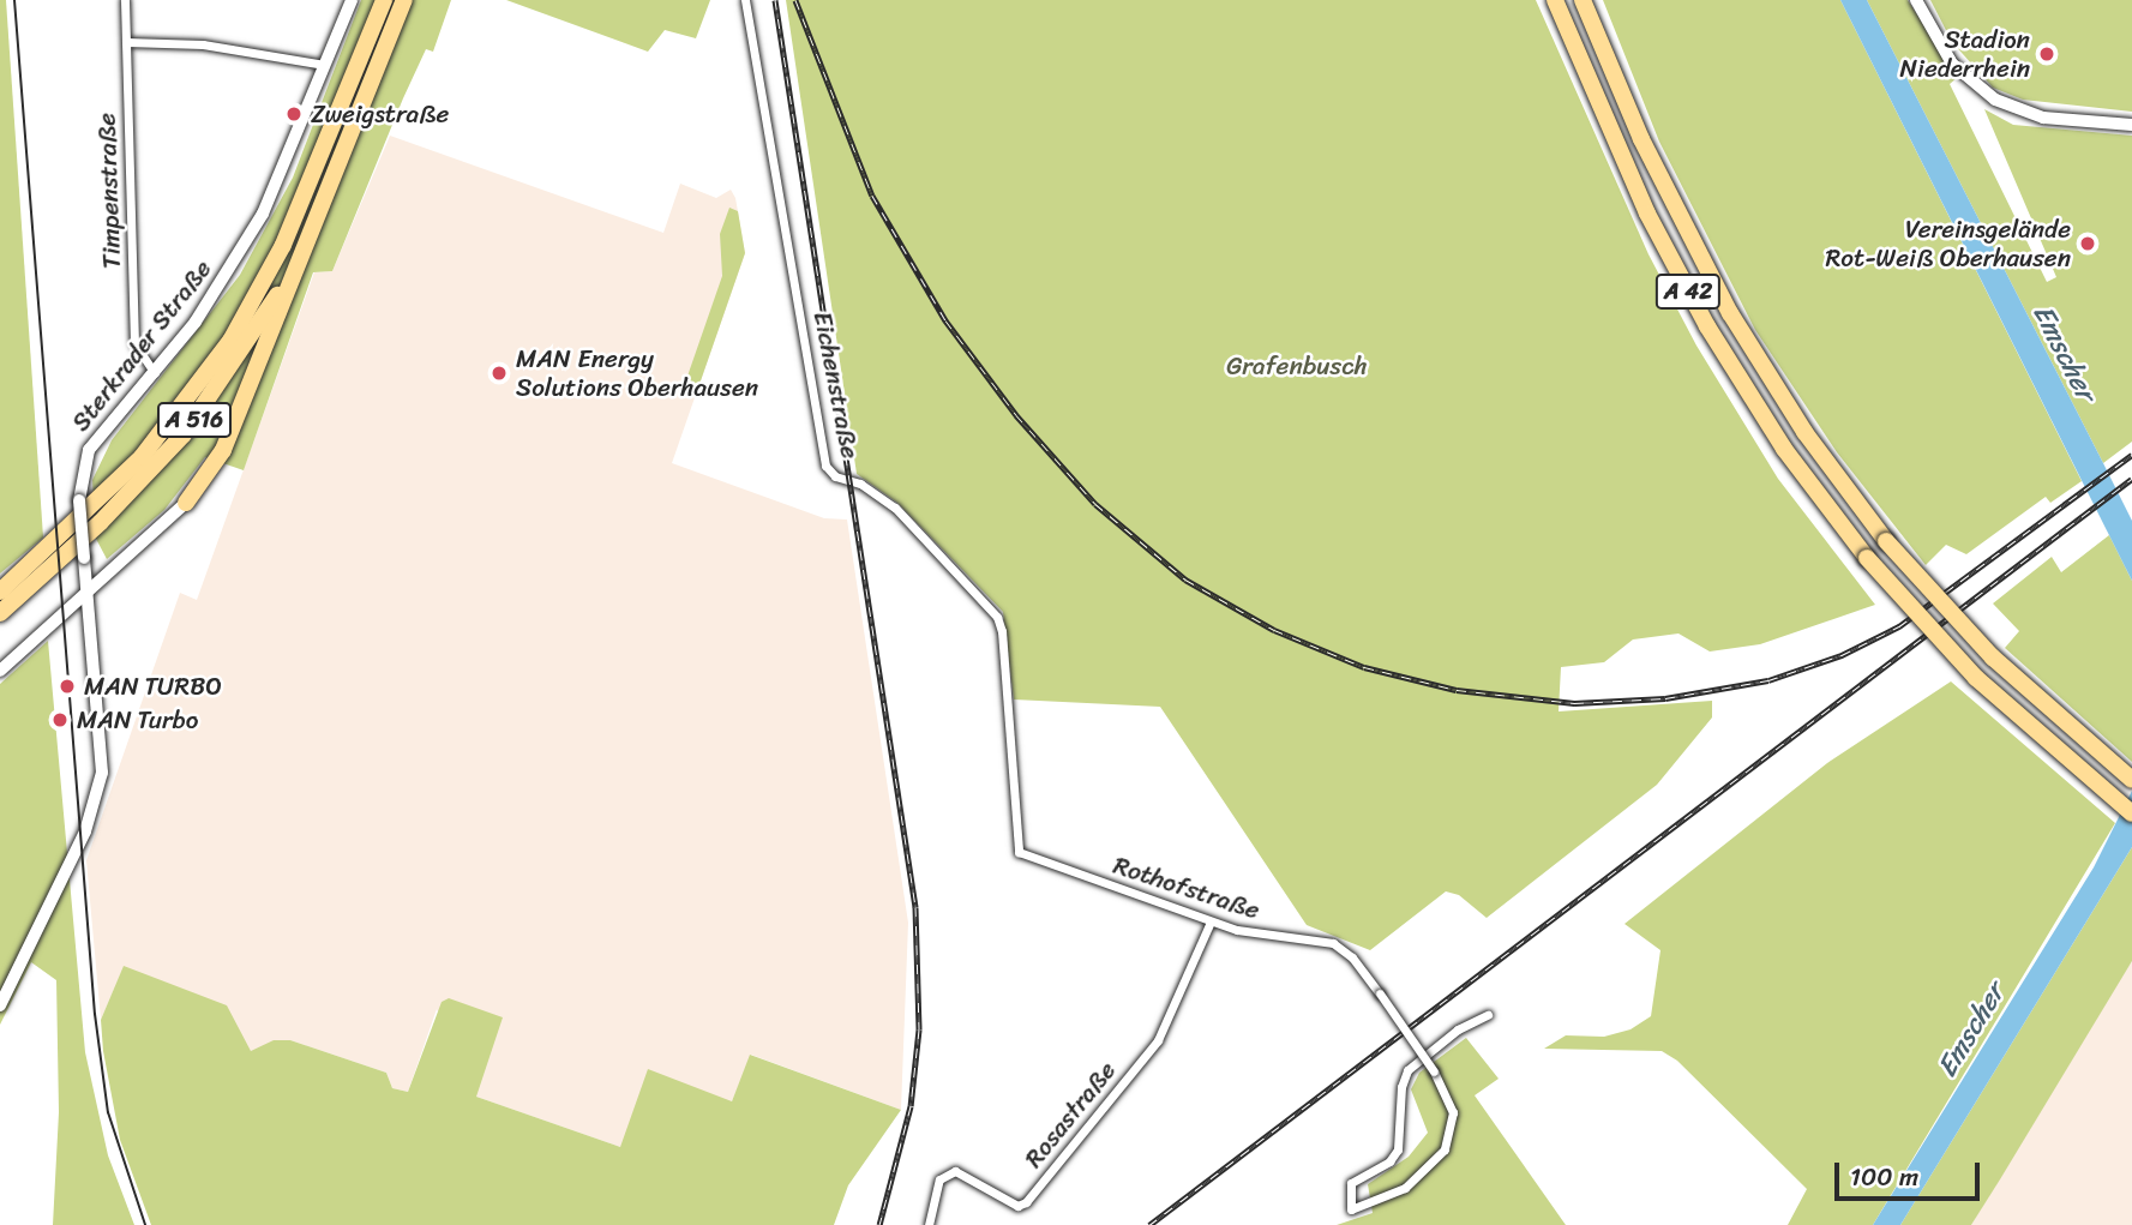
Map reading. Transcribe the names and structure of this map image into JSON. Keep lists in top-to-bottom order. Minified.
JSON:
{"streets":{"highway":["A 42","A 516"],"street":["Timpenstraße","Sterkrader Straße","Eichenstraße","Rothofstraße","Rosastraße"]},"crossings":[["Timpenstraße","Sterkrader Straße"],["Eichenstraße","Rothofstraße"],["Rothofstraße","Rosastraße"]],"water":["Emscher"],"parks":["Grafenbusch"],"places":["Stadion Niederrhein","Zweigstraße","Vereinsgelände Rot-Weiß Oberhausen","MAN Energy Solutions Oberhausen","MAN TURBO","MAN Turbo"],"scale_bar":"100 m"}
